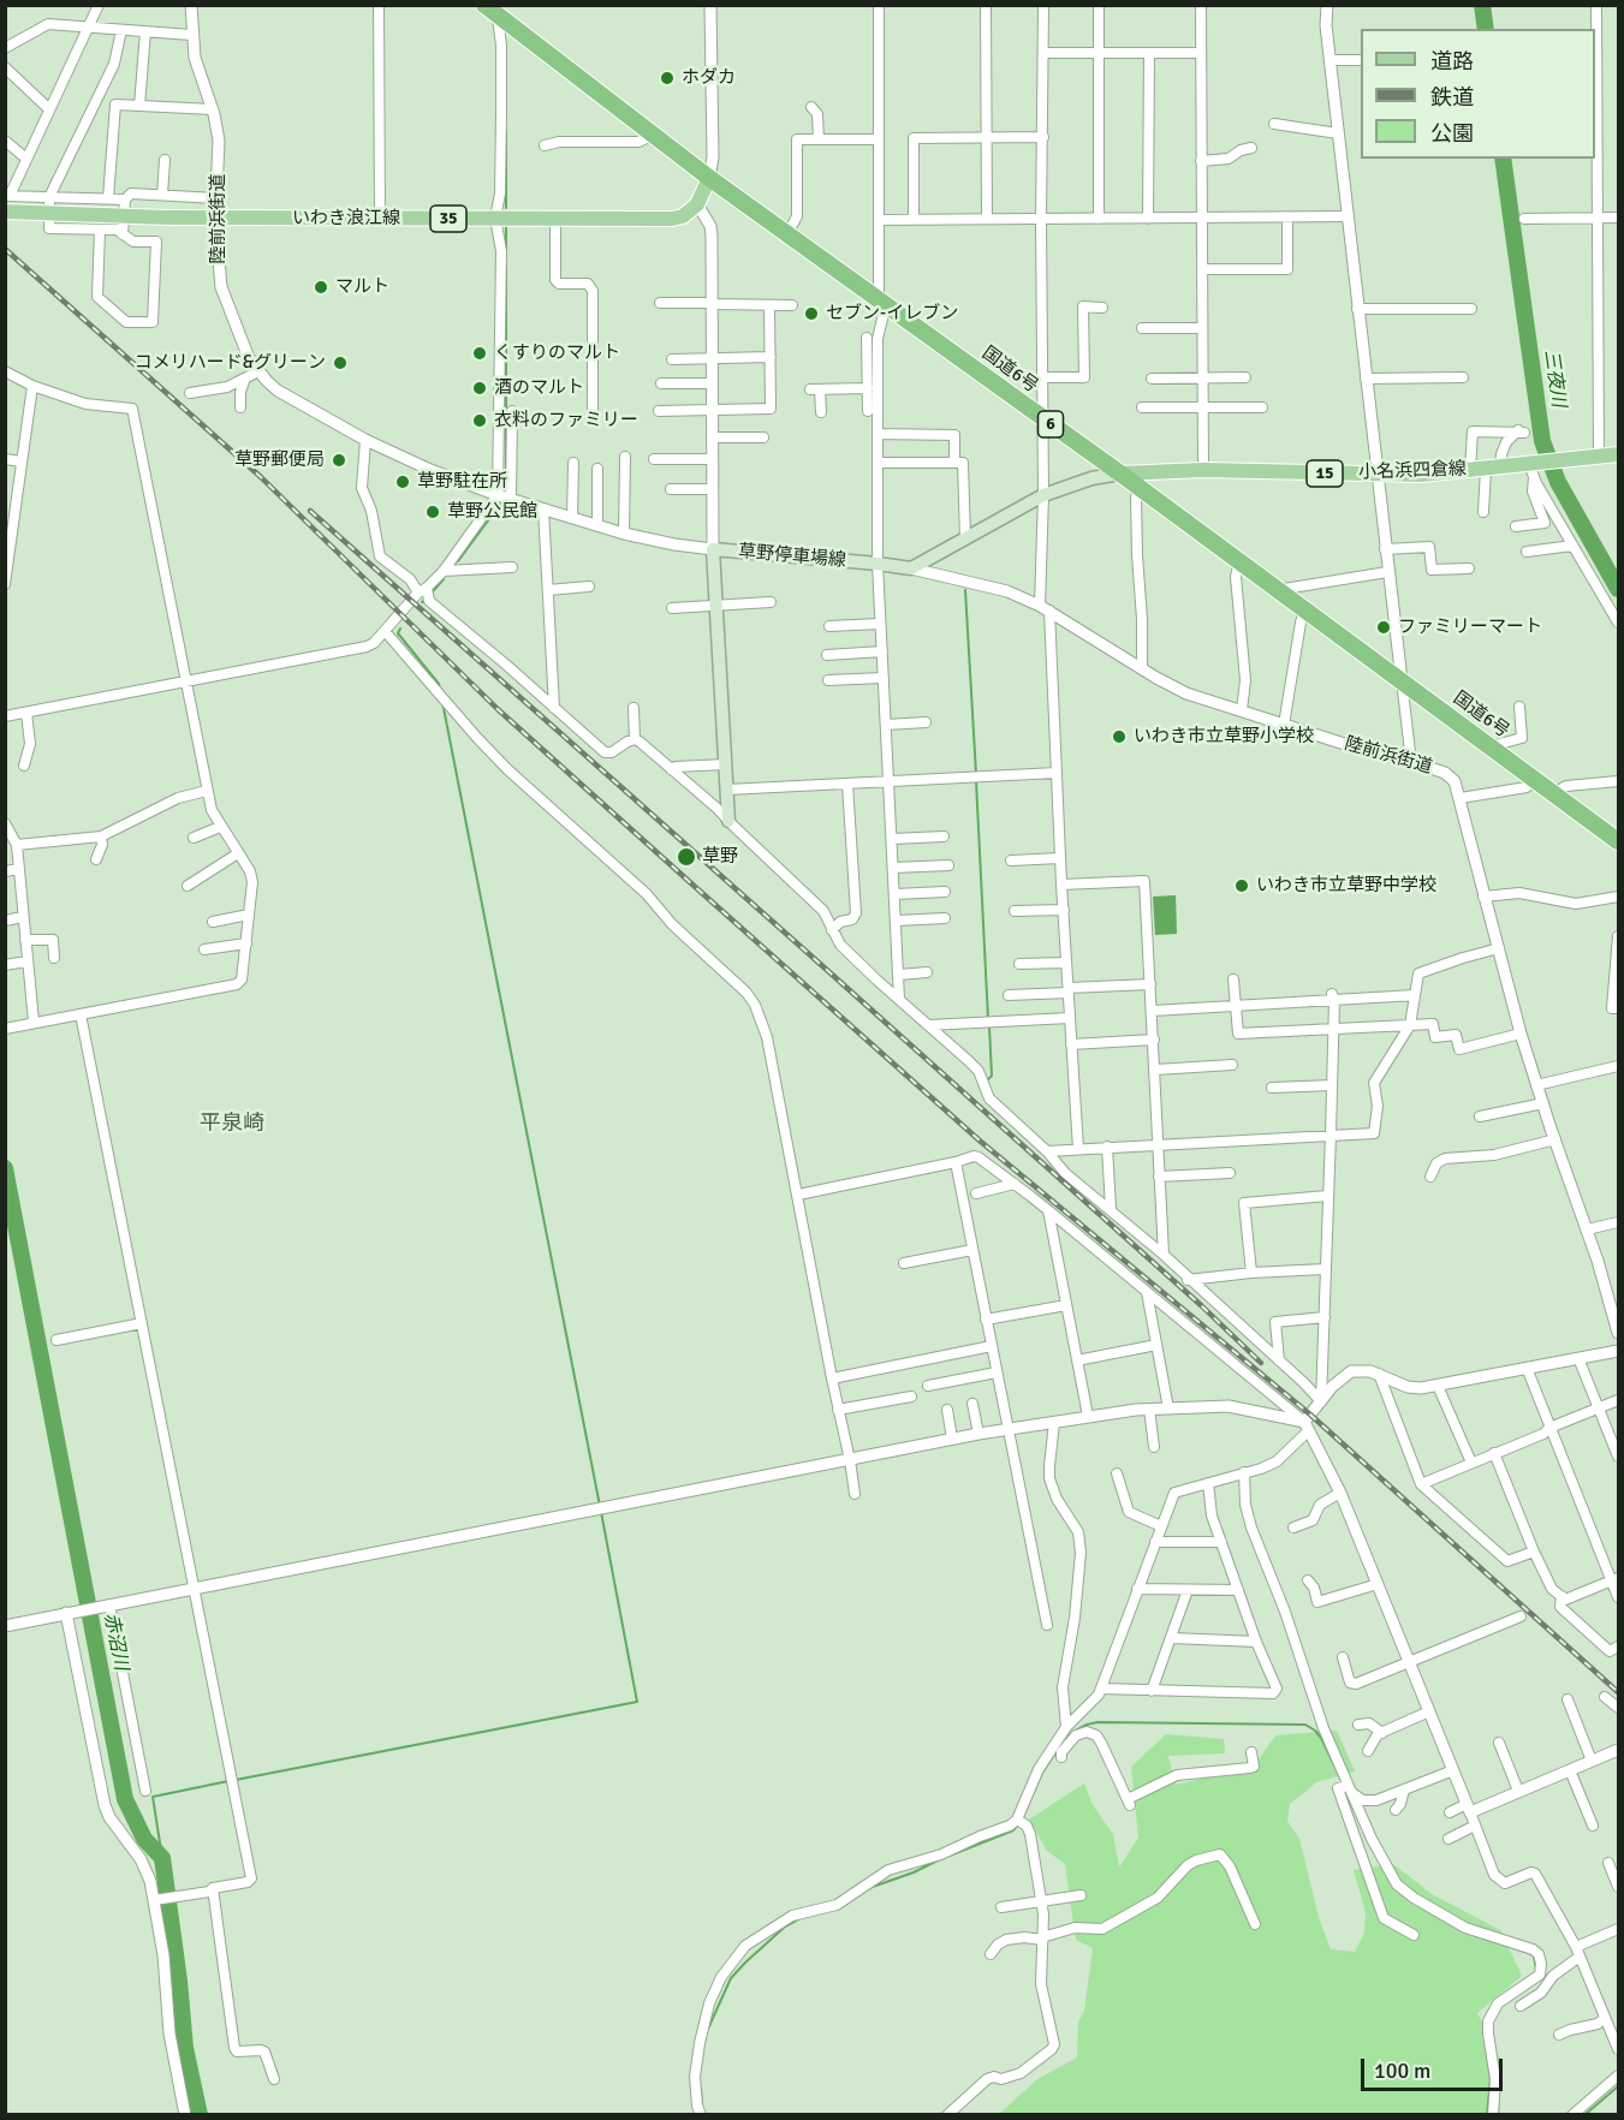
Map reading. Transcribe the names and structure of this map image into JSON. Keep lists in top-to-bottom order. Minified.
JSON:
{"streets":{"highway":["国道6号","6"],"main road":["いわき浪江線","35","小名浜四倉線","15","草野停車場線"],"street":["陸前浜街道"]},"crossings":[["陸前浜街道","いわき浪江線"],["陸前浜街道","草野停車場線"],["国道6号","小名浜四倉線"]],"districts":["平泉崎"],"water":["三夜川","赤沼川"],"places":["ホダカ","マルト","セブン-イレブン","くすりのマルト","コメリハード&グリーン","酒のマルト","衣料のファミリー","草野郵便局","草野駐在所","草野公民館","ファミリーマート","いわき市立草野小学校","草野","いわき市立草野中学校"],"legend":["道路","鉄道","公園"],"scale_bar":"100 m"}
